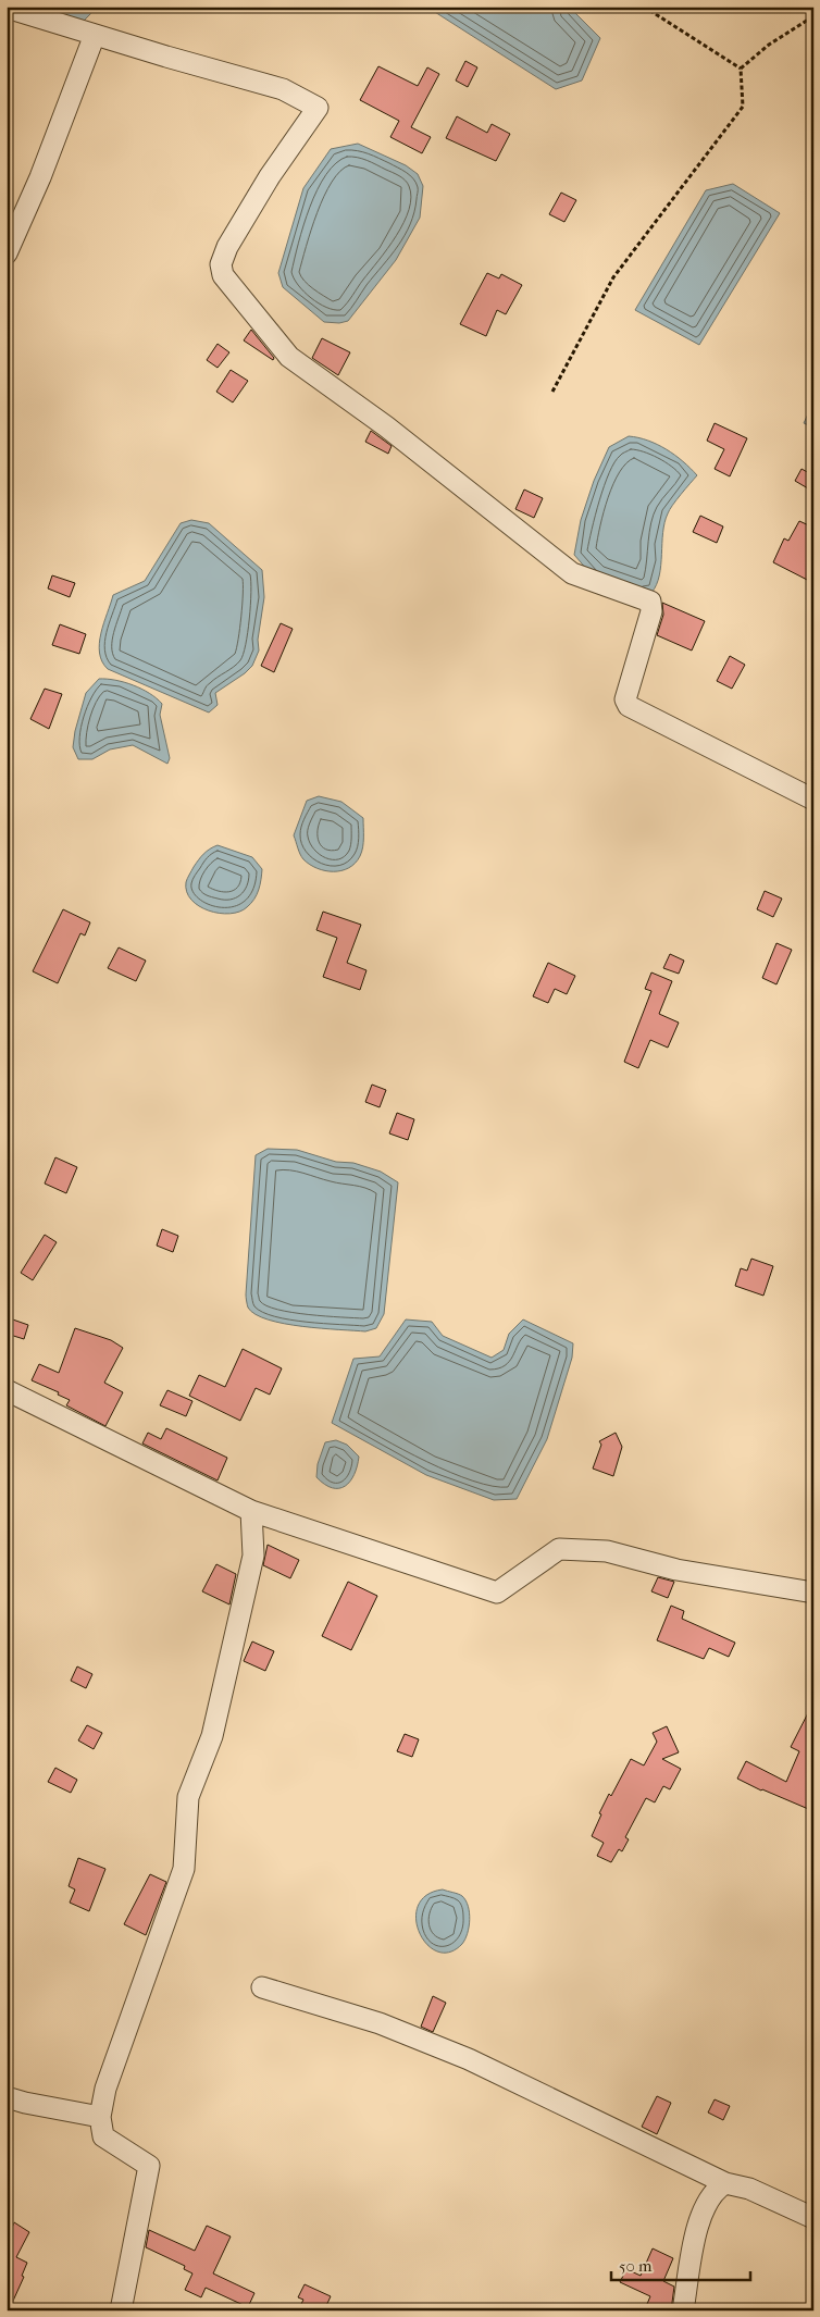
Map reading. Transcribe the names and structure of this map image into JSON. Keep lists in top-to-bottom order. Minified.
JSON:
{"scale_bar":"50 m"}
